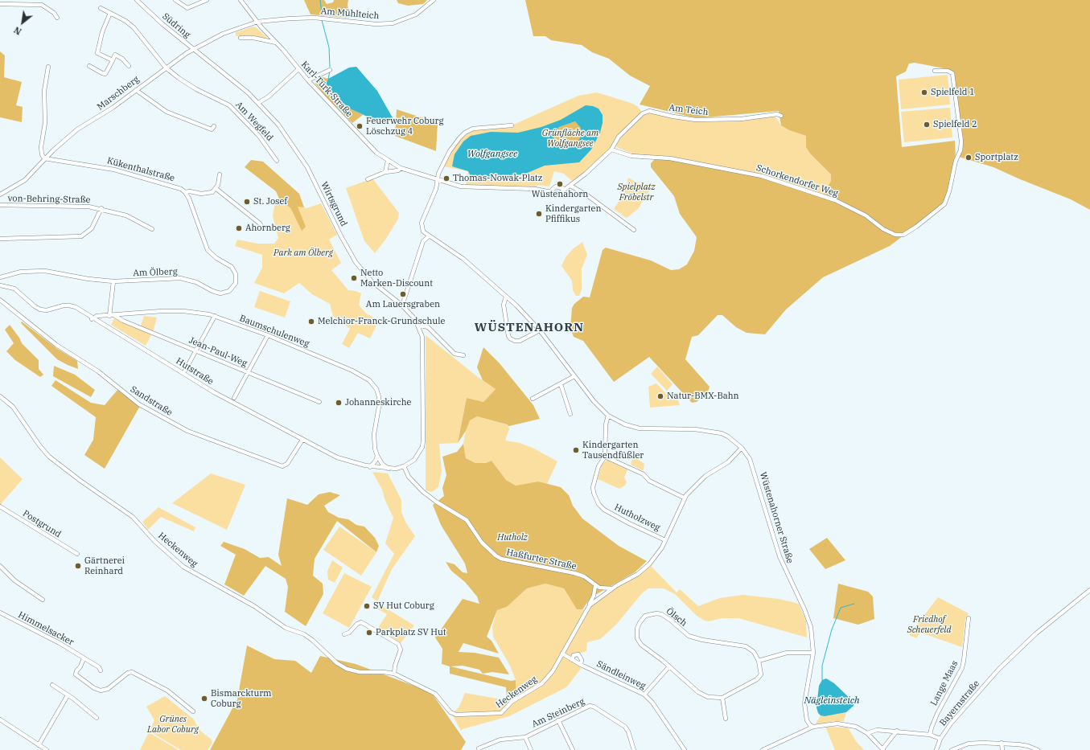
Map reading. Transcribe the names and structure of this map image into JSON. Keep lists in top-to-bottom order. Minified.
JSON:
{"streets":{"street":["Am Mühlteich","Südring","Karl-Türk-Straße","Marschberg","Am Teich","Am Wegfeld","Kükenthalstraße","Schorkendorfer Weg","von-Behring-Straße","Wirtsgrund","Am Ölberg","Baumschulenweg","Jean-Paul-Weg","Hutstraße","Sandstraße","Hutholzweg","Wüstenahorner Straße","Postgrund","Heckenweg","Haßfurter Straße","Ölsch","Himmelsacker","Sändleinweg","Lange Maas","Bayernstraße","Am Steinberg"]},"crossings":[["Am Mühlteich","Karl-Türk-Straße"],["Am Mühlteich","Marschberg"],["Südring","Marschberg"],["Südring","Wirtsgrund"],["Karl-Türk-Straße","Marschberg"],["Karl-Türk-Straße","Am Teich"],["Karl-Türk-Straße","Schorkendorfer Weg"],["Marschberg","Am Wegfeld"],["Marschberg","Kükenthalstraße"],["Marschberg","Wirtsgrund"],["Am Teich","Schorkendorfer Weg"],["Kükenthalstraße","Am Ölberg"],["Baumschulenweg","Jean-Paul-Weg"],["Baumschulenweg","Hutstraße"],["Hutstraße","Sandstraße"],["Hutholzweg","Wüstenahorner Straße"],["Heckenweg","Sändleinweg"]],"districts":["WÜSTENAHORN"],"water":["Wolfgangsee","Nägleinsteich"],"parks":["Grünfläche am Wolfgangsee","Spielplatz Fröbelstr","Park am Ölberg","Hutholz","Friedhof Scheuerfeld","Grünes Labor Coburg"],"places":["Spielfeld 1","Spielfeld 2","Feuerwehr Coburg Löschzug 4","Sportplatz","Thomas-Nowak-Platz","Wüstenahorn","St. Josef","Kindergarten Pfiffikus","Ahornberg","Netto Marken-Discount","Am Lauersgraben","Melchior-Franck-Grundschule","Natur-BMX-Bahn","Johanneskirche","Kindergarten Tausendfüßler","Gärtnerei Reinhard","SV Hut Coburg","Parkplatz SV Hut","Bismarckturm Coburg"],"north":"bottom left"}
